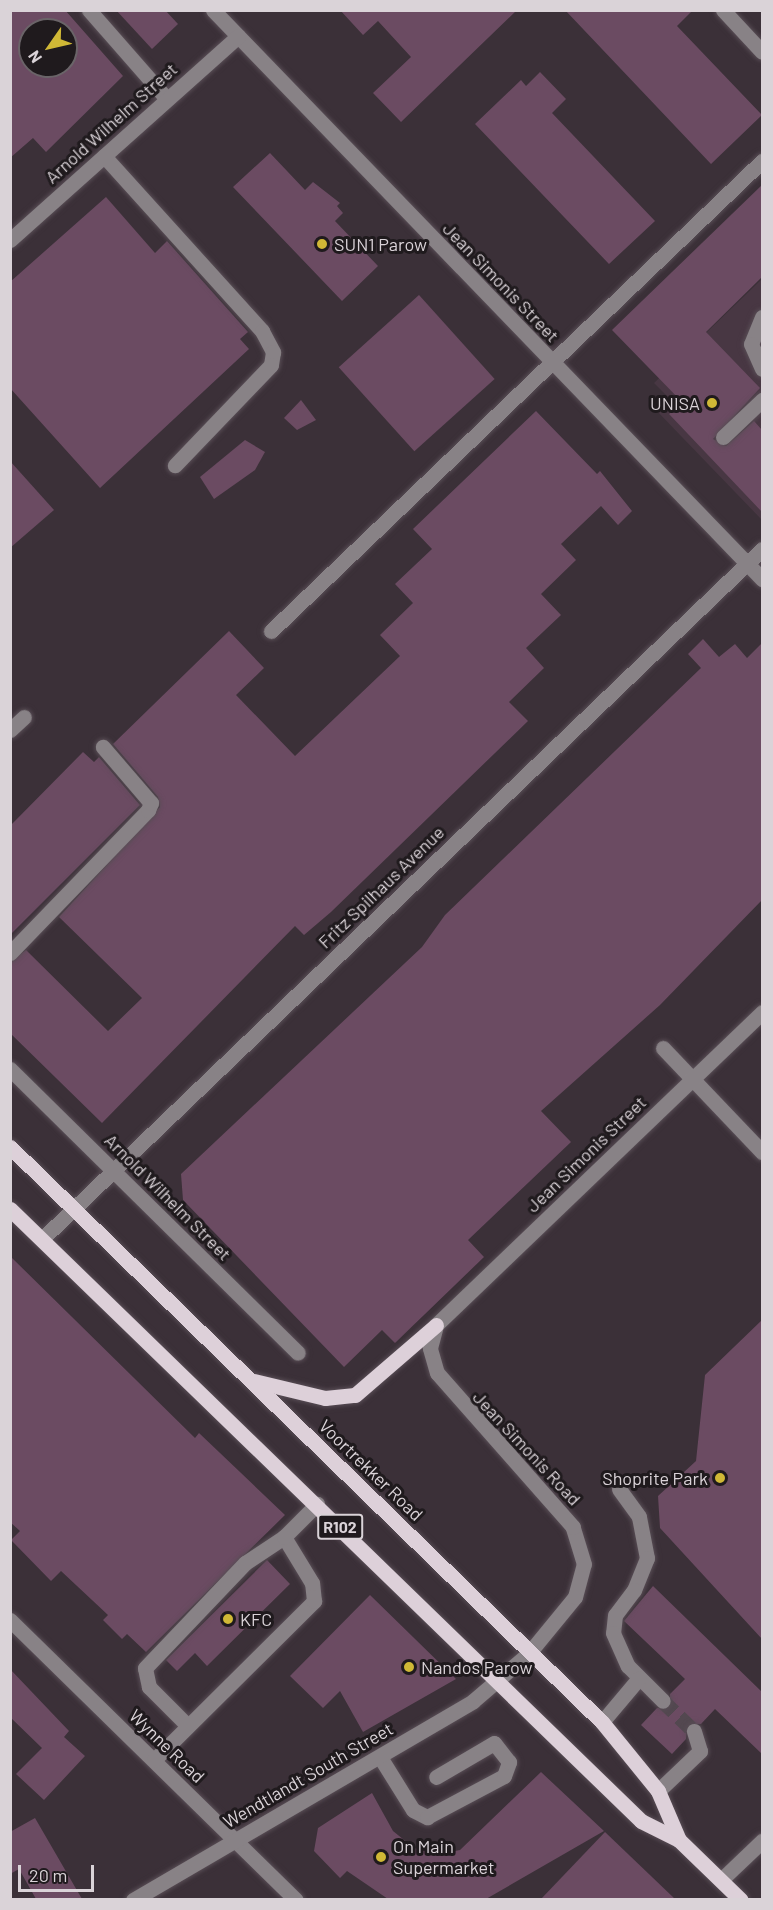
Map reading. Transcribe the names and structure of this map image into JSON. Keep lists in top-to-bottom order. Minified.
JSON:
{"streets":{"main road":["Voortrekker Road","R102"],"street":["Arnold Wilhelm Street","Jean Simonis Street","Fritz Spilhaus Avenue","Jean Simonis Road","Wynne Road","Wendtlandt South Street"]},"crossings":[["Arnold Wilhelm Street","Jean Simonis Street"],["Arnold Wilhelm Street","Fritz Spilhaus Avenue"],["Jean Simonis Street","Fritz Spilhaus Avenue"],["Jean Simonis Street","Jean Simonis Road"],["Fritz Spilhaus Avenue","Voortrekker Road"],["Jean Simonis Road","Voortrekker Road"],["Jean Simonis Road","Wendtlandt South Street"],["Voortrekker Road","Wendtlandt South Street"],["Wynne Road","Wendtlandt South Street"]],"places":["SUN1 Parow","UNISA","Shoprite Park","KFC","Nandos Parow","On Main Supermarket"],"scale_bar":"20 m","north":"bottom left"}
